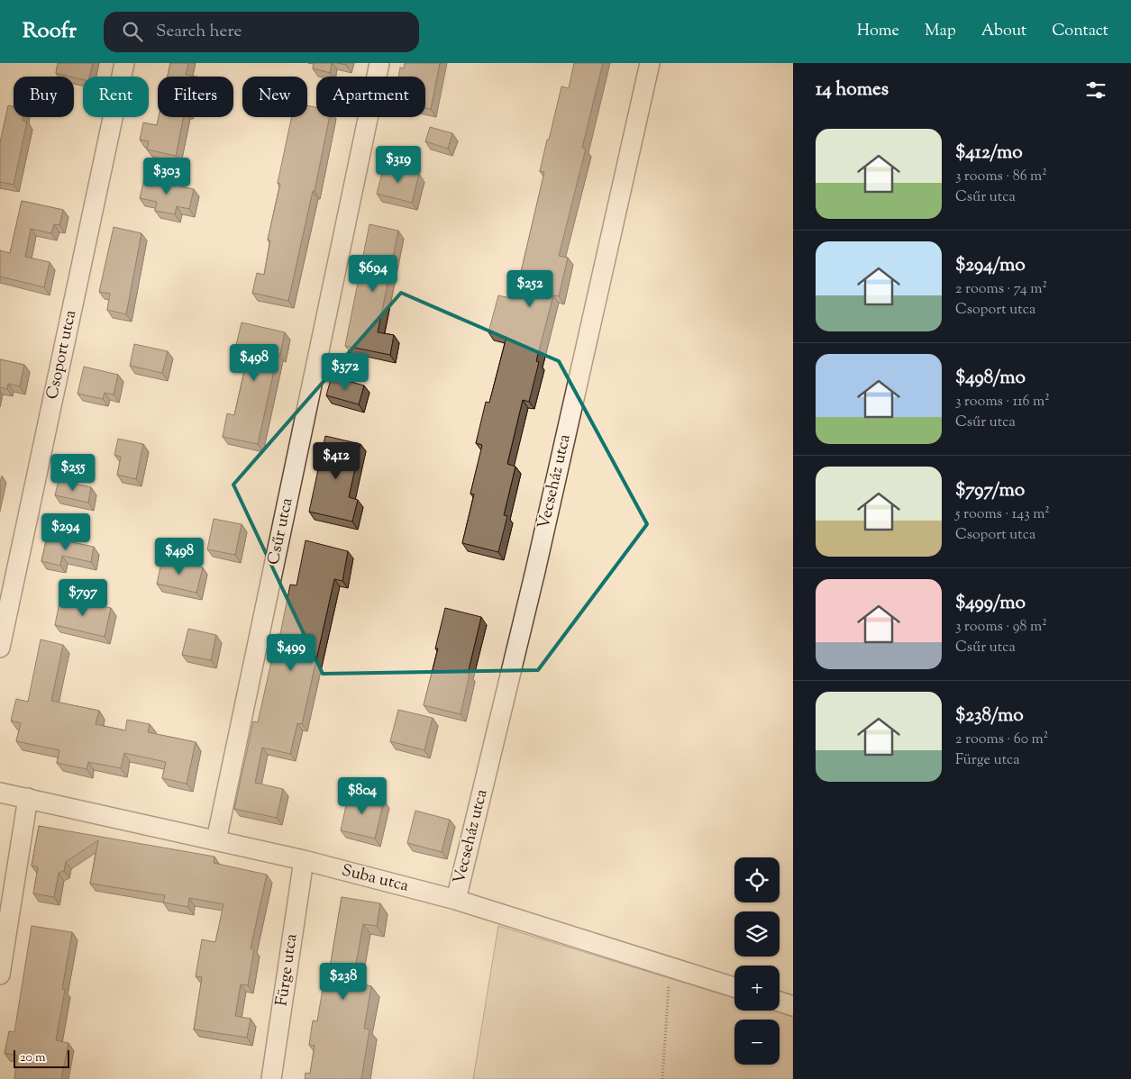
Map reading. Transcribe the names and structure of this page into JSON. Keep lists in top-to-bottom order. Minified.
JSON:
{"streets":{"street":["Csoport utca","Vecseház utca","Csűr utca","Suba utca","Fürge utca"]},"crossings":[["Vecseház utca","Suba utca"],["Csűr utca","Suba utca"],["Suba utca","Fürge utca"]],"scale_bar":"20 m","page":{"header":"Roofr","search":"Search here","nav":["Home","Map","About","Contact"],"heading":"14 homes","chip":["Buy","Rent","Filters","New","Apartment"],"list":[{"name":"$412/mo","note":"3 rooms · 86 m² · Csűr utca"},{"name":"$294/mo","note":"2 rooms · 74 m² · Csoport utca"},{"name":"$498/mo","note":"3 rooms · 116 m² · Csűr utca"},{"name":"$797/mo","note":"5 rooms · 143 m² · Csoport utca"},{"name":"$499/mo","note":"3 rooms · 98 m² · Csűr utca"},{"name":"$238/mo","note":"2 rooms · 60 m² · Fürge utca"}],"price":["$319","$303","$694","$252","$498","$372","$412","$255","$294","$498","$797","$499","$804","$238"],"map_buttons":["+","−"],"scale":"20 m"}}
